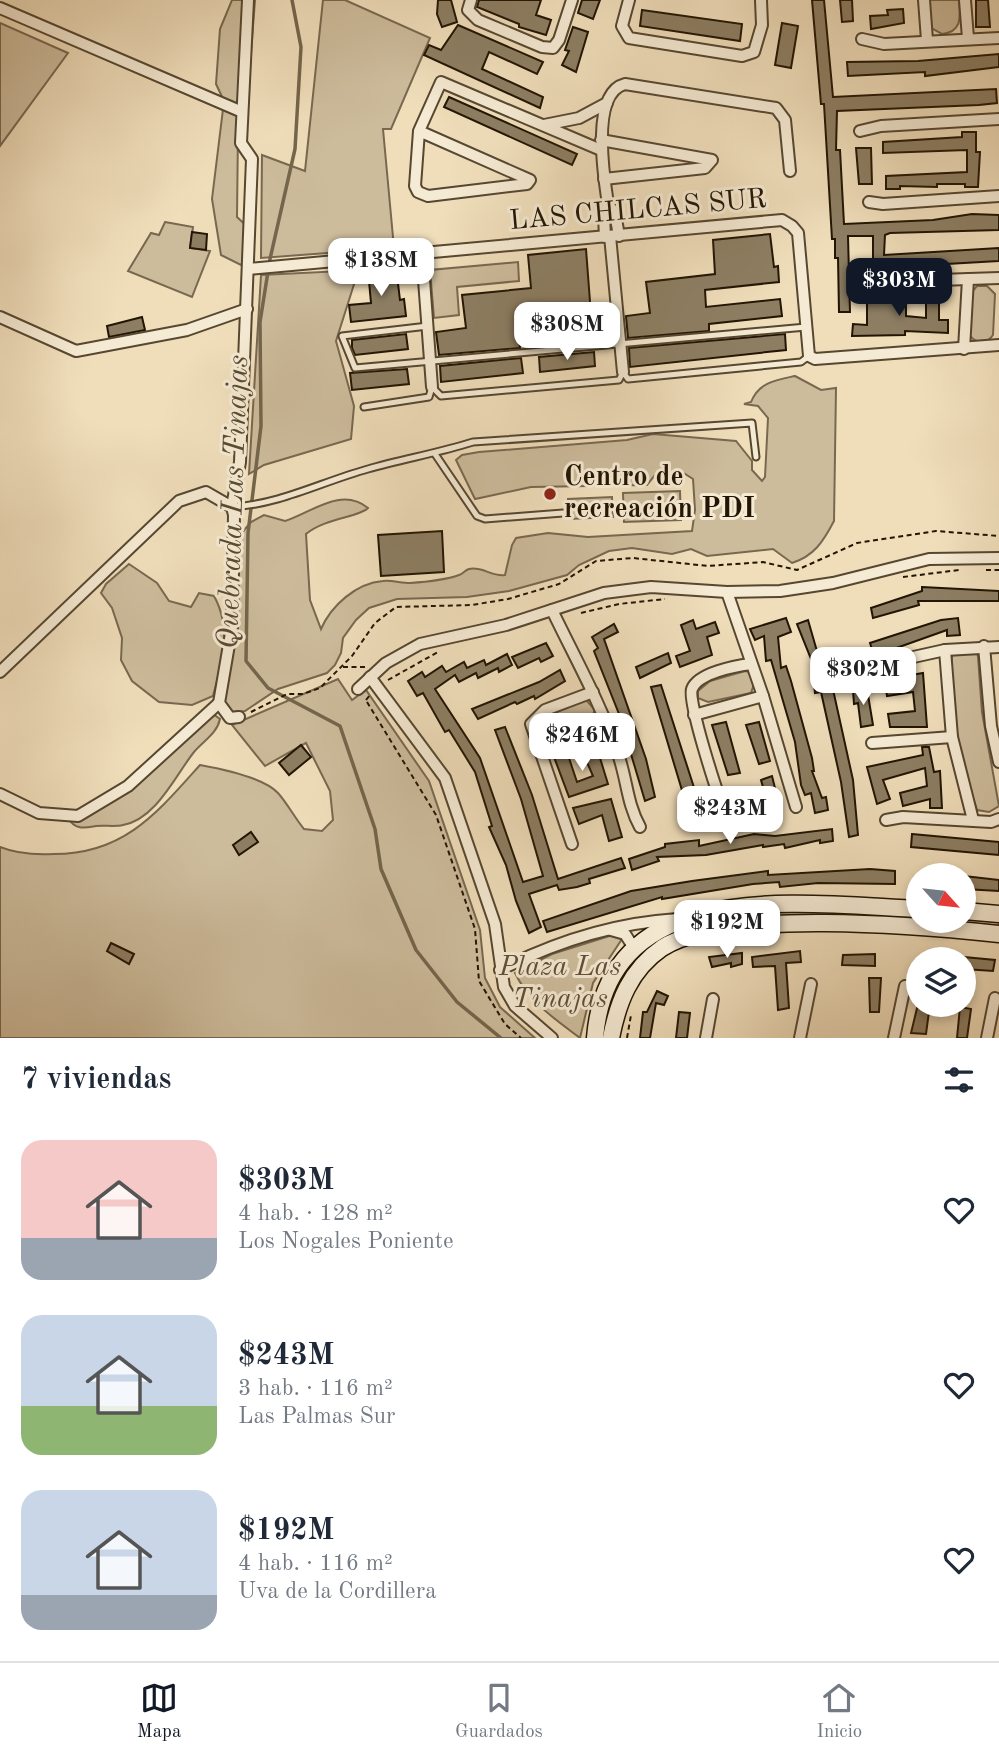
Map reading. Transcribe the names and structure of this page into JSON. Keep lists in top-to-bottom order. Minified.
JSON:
{"streets":{"street":["LAS CHILCAS SUR"]},"water":["Quebrada Las Tinajas"],"parks":["Plaza Las Tinajas"],"places":["Centro de recreación PDI"],"north":"bottom right","page":{"price":["$138M","$303M","$308M","$302M","$246M","$243M","$192M"],"heading":"7 viviendas","list":[{"name":"$303M","note":"4 hab. · 128 m² · Los Nogales Poniente"},{"name":"$243M","note":"3 hab. · 116 m² · Las Palmas Sur"},{"name":"$192M","note":"4 hab. · 116 m² · Uva de la Cordillera"}],"tabs":["Mapa","Guardados","Inicio"]}}
